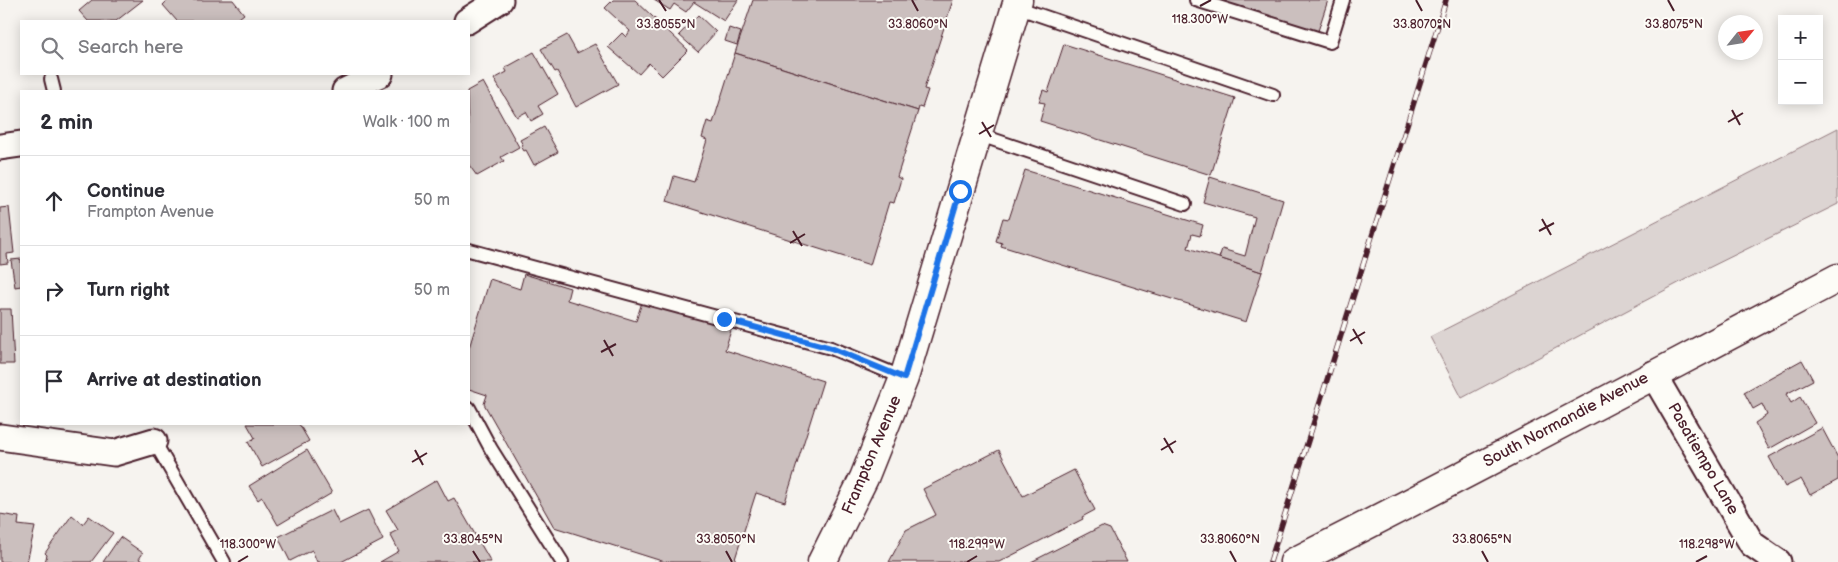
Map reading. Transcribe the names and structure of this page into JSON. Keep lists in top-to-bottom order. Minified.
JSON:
{"streets":{"street":["South Normandie Avenue","Frampton Avenue","Pasatiempo Lane"]},"crossings":[["South Normandie Avenue","Pasatiempo Lane"]],"north":"top right","page":{"map_buttons":["+","−"],"search":"Search here","heading":["2 min","Walk · 100 m"],"list":[["Continue","Frampton Avenue","50 m"],["Turn right","50 m"],"Arrive at destination"]},"coordinates":["118.300°W","33.8070°N","33.8055°N","33.8060°N","33.8075°N","33.8045°N","33.8050°N","33.8065°N","118.299°W","118.298°W"]}
